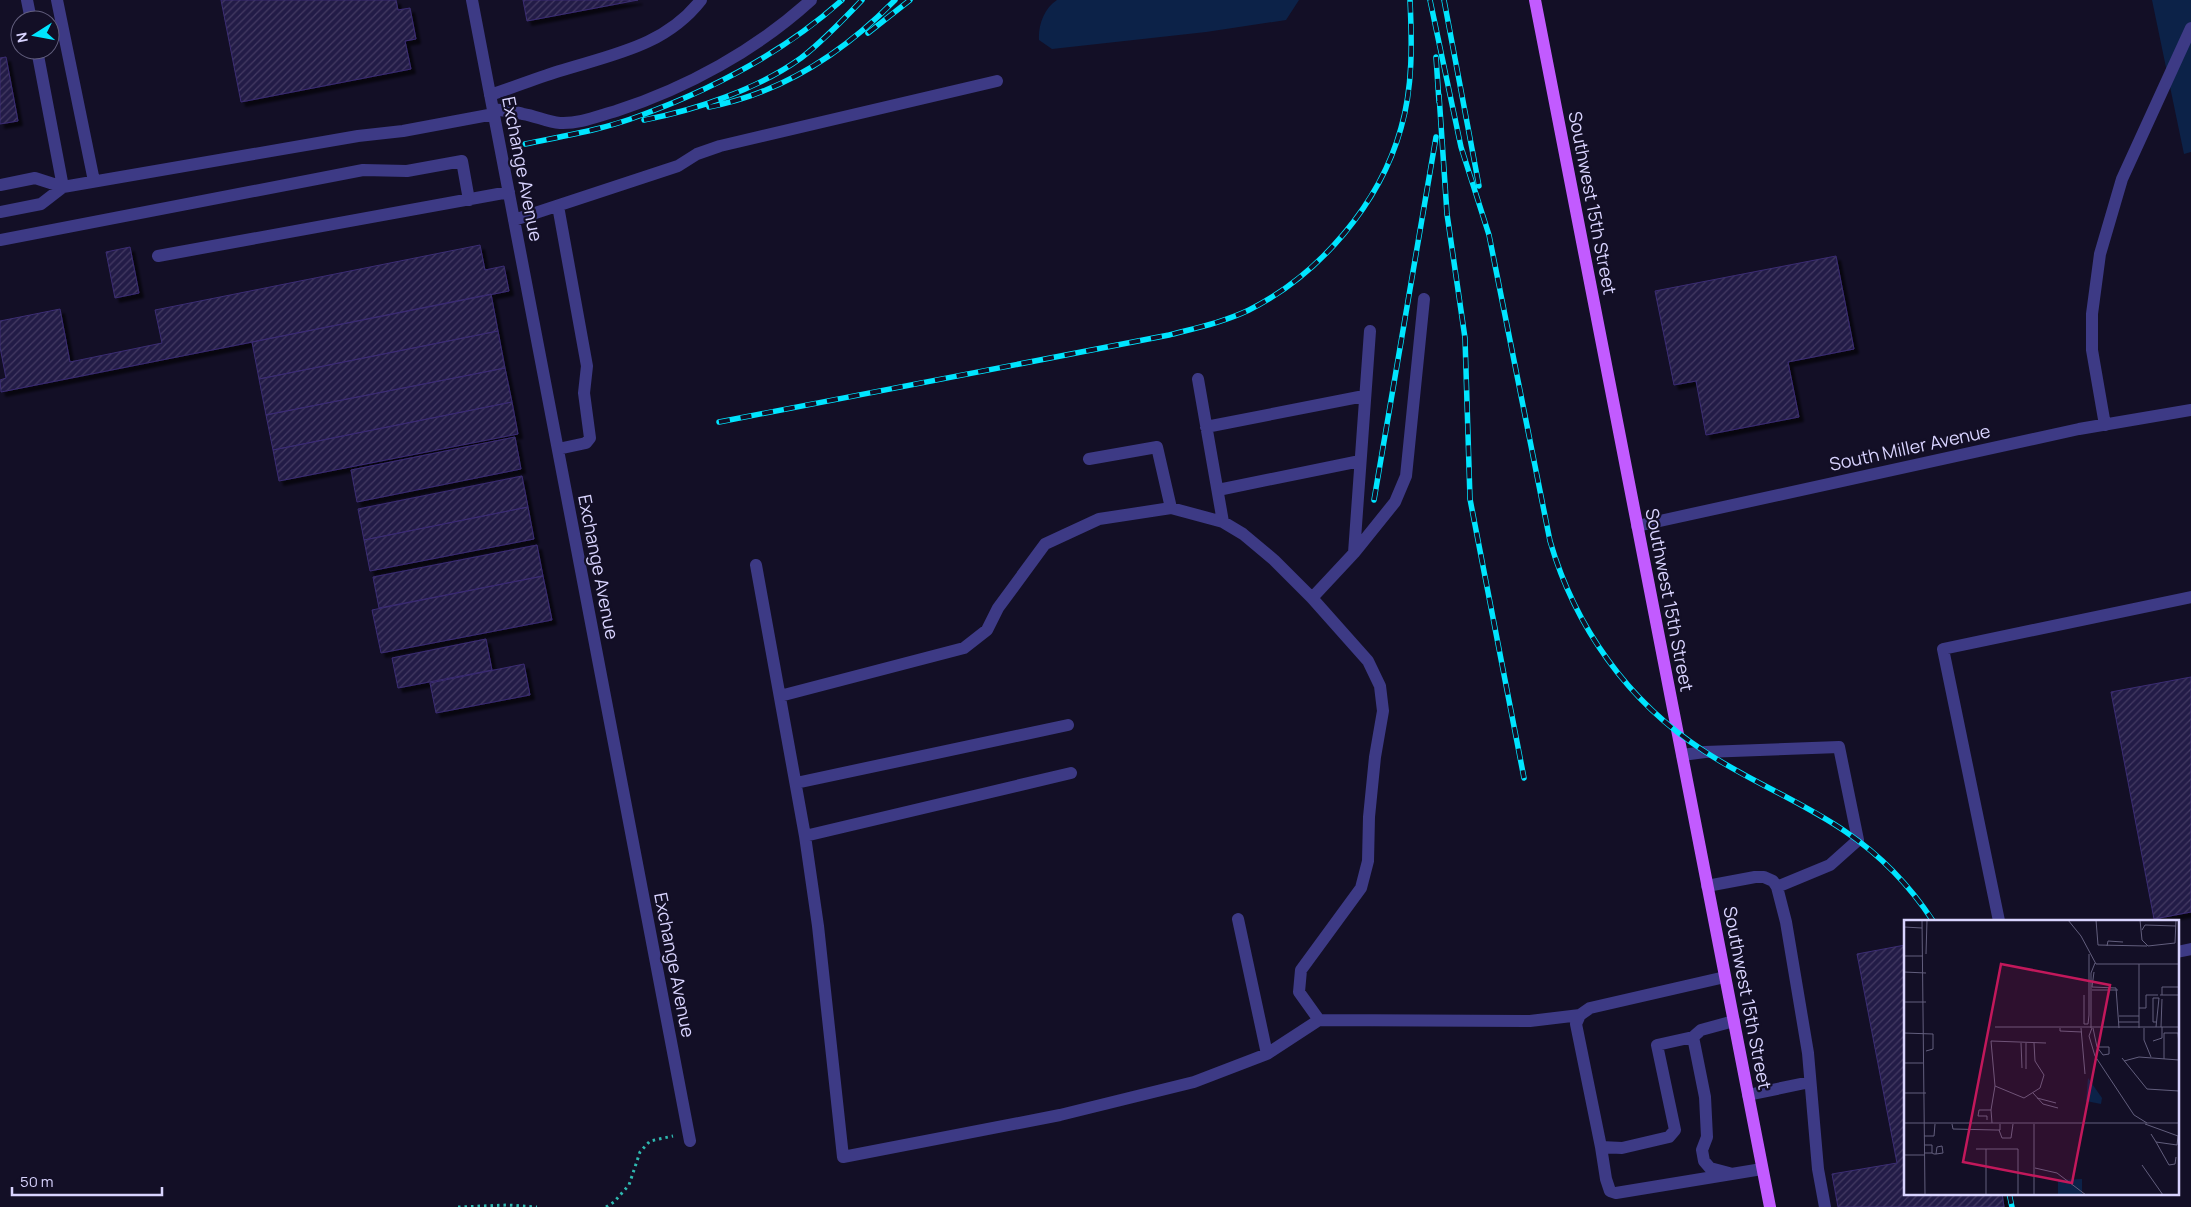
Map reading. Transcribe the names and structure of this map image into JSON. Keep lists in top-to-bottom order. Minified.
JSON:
{"streets":{"main road":["Southwest 15th Street"],"street":["Exchange Avenue","South Miller Avenue"]},"crossings":[["Southwest 15th Street","South Miller Avenue"]],"scale_bar":"50 m","north":"left"}
